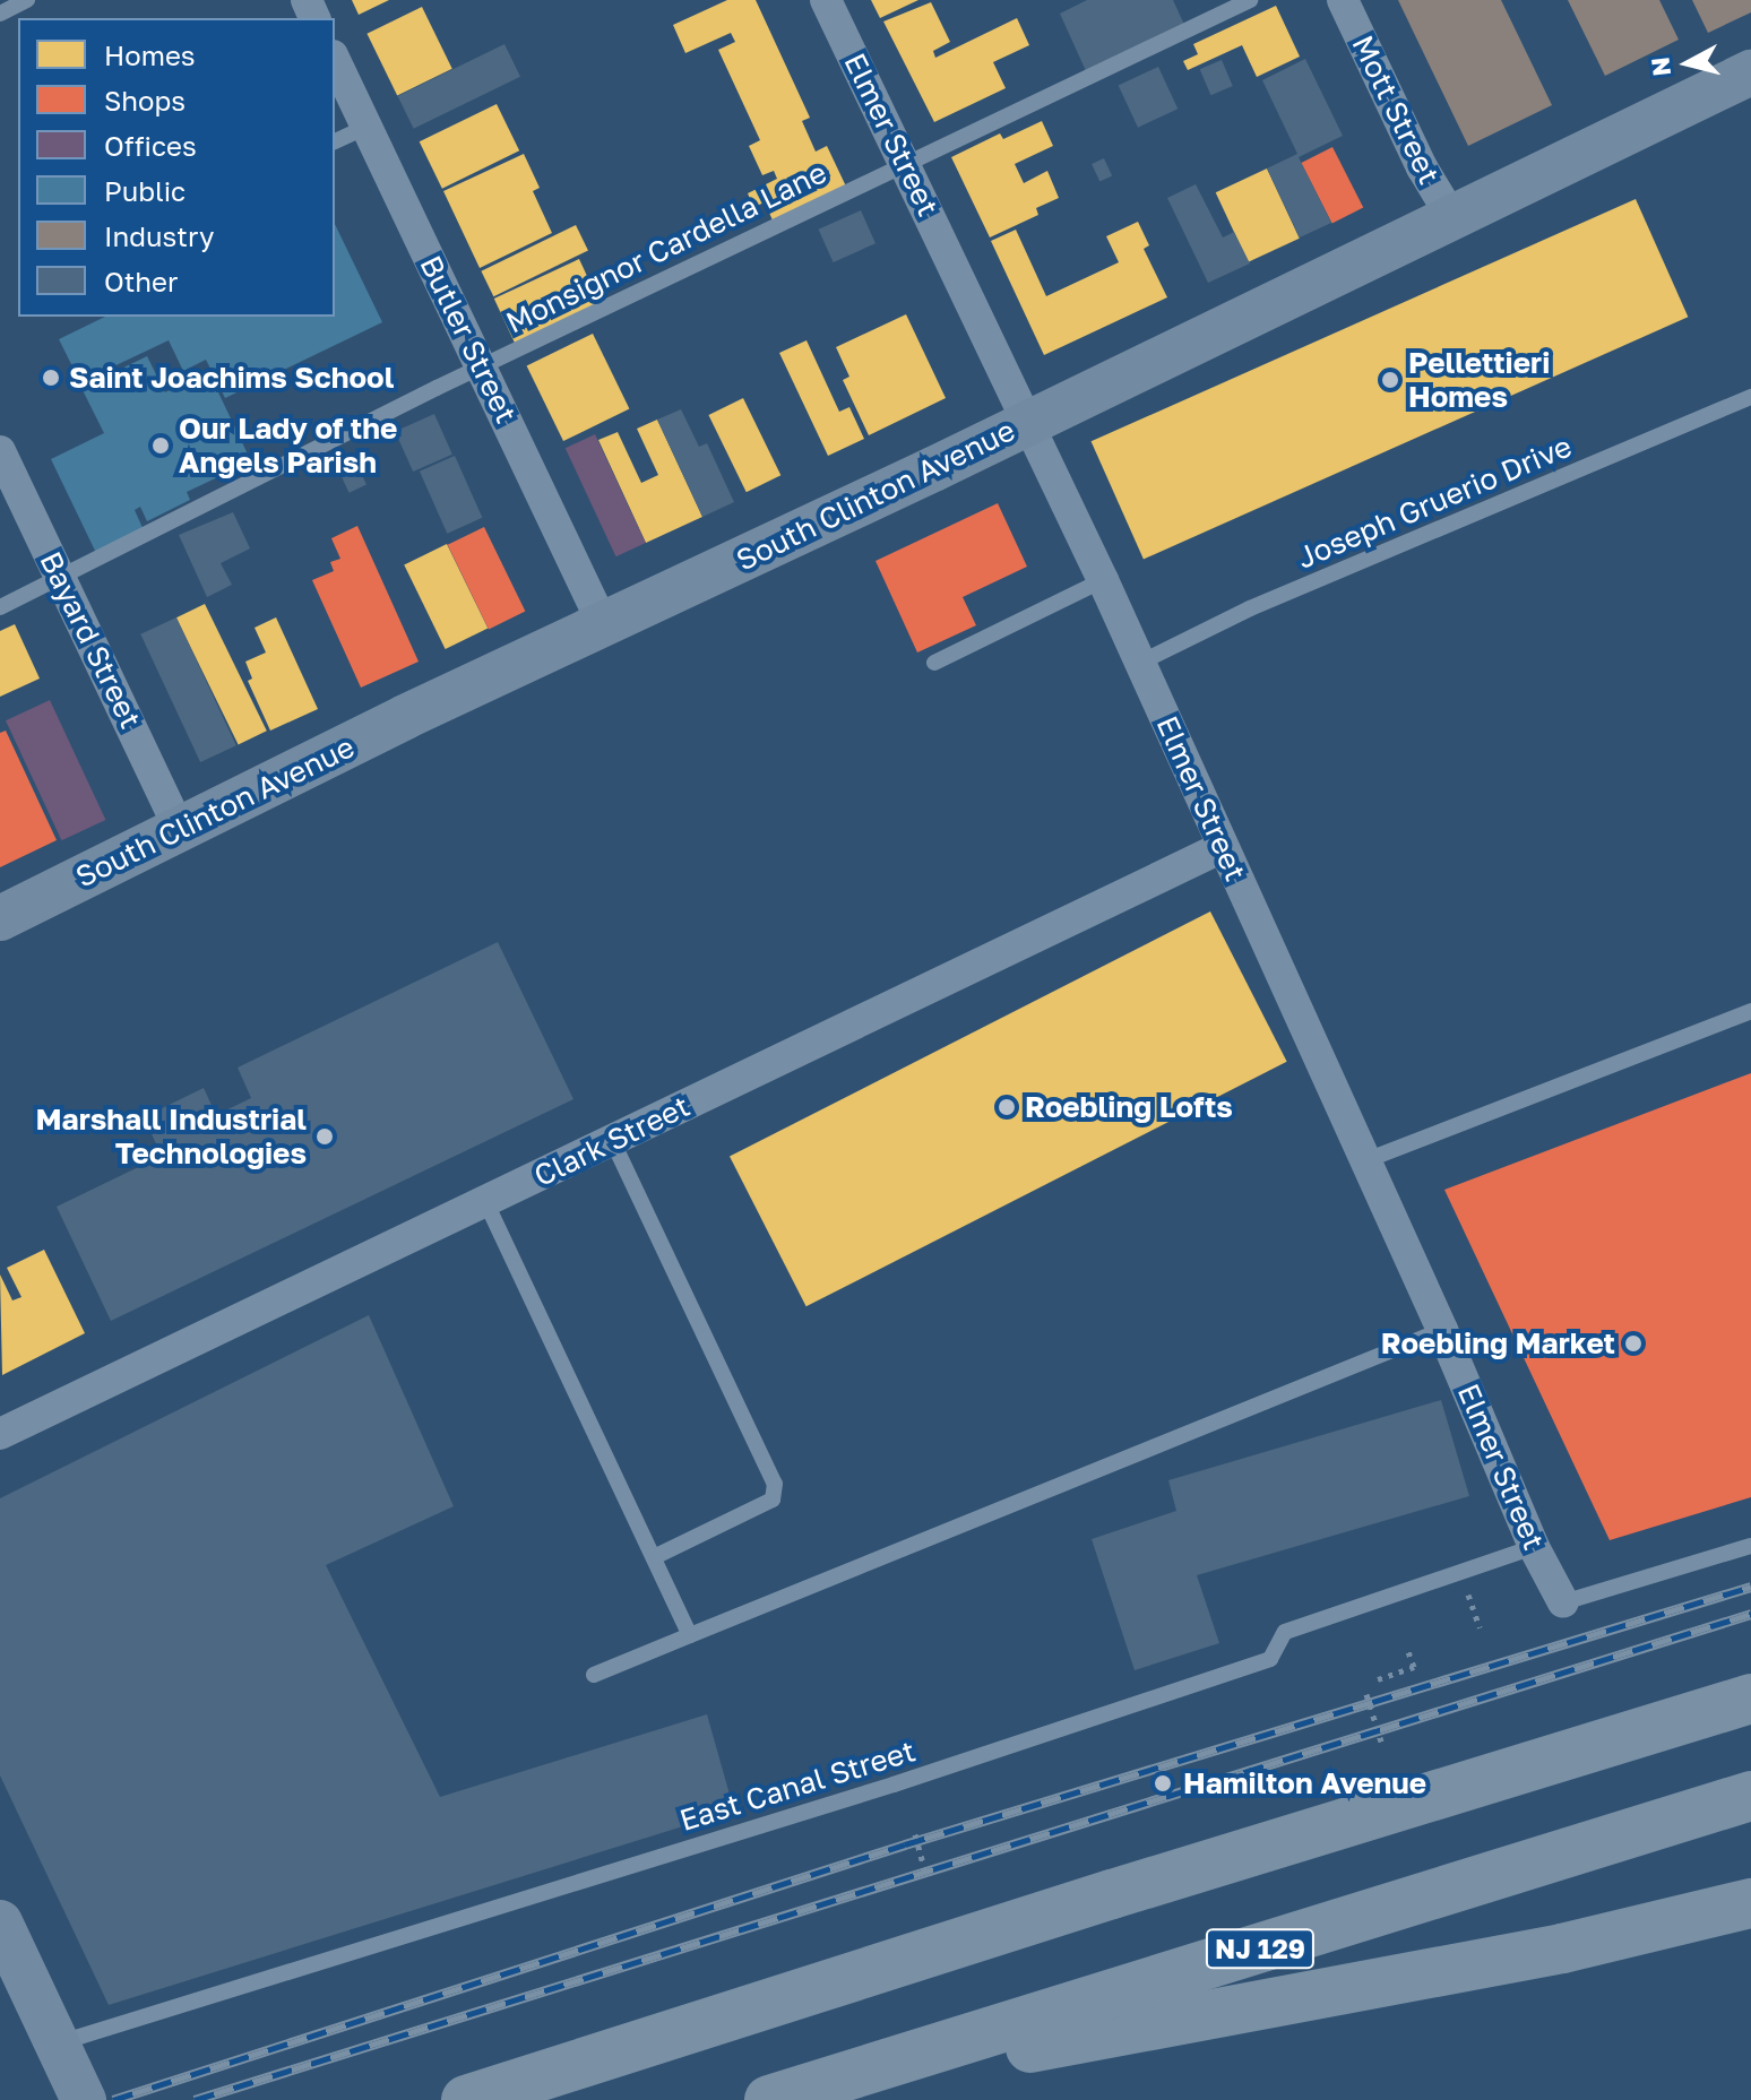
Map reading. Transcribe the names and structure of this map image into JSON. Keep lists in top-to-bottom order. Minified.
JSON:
{"streets":{"highway":["NJ 129"],"street":["Mott Street","Elmer Street","Butler Street","South Clinton Avenue","Bayard Street","Clark Street"],"lane":["Monsignor Cardella Lane","Joseph Gruerio Drive","East Canal Street"]},"crossings":[["Mott Street","South Clinton Avenue"],["Elmer Street","Monsignor Cardella Lane"],["Elmer Street","South Clinton Avenue"],["Elmer Street","Joseph Gruerio Drive"],["Elmer Street","Clark Street"],["Elmer Street","East Canal Street"],["Monsignor Cardella Lane","Butler Street"],["Monsignor Cardella Lane","Bayard Street"],["Butler Street","South Clinton Avenue"],["South Clinton Avenue","Bayard Street"]],"places":["Saint Joachims School","Pellettieri Homes","Our Lady of the Angels Parish","Roebling Lofts","Marshall Industrial Technologies","Roebling Market","Hamilton Avenue"],"legend":["Homes","Shops","Offices","Public","Industry","Other"],"north":"left"}
